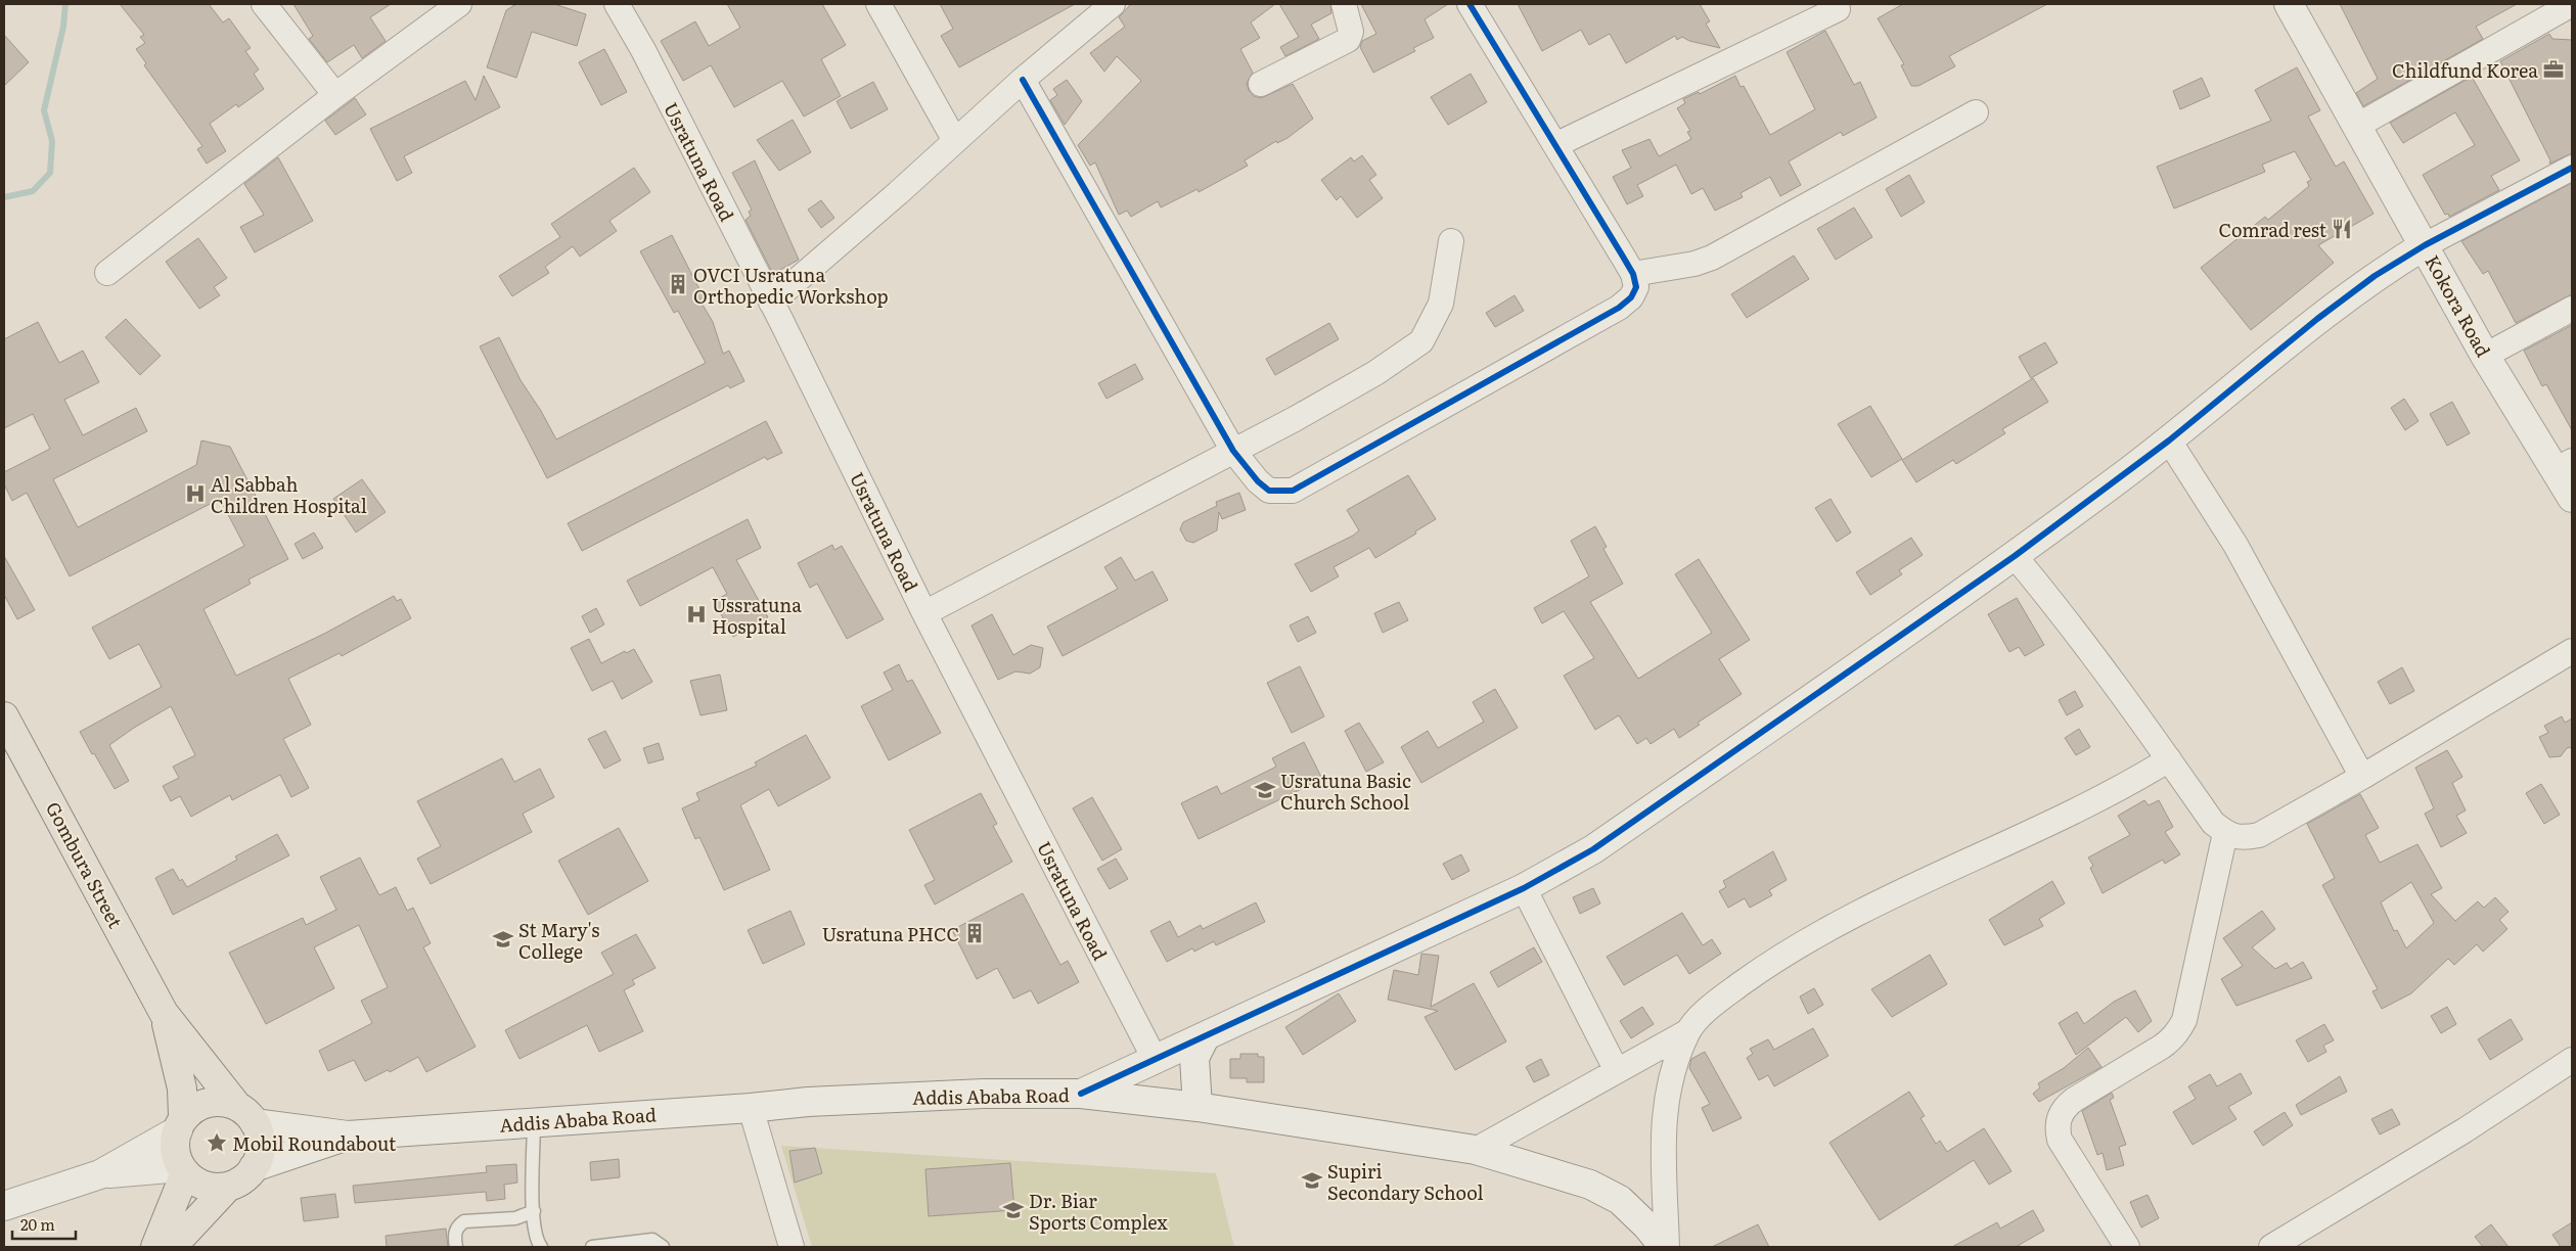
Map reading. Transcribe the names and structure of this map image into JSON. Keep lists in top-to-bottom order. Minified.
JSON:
{"streets":{"main road":["Gombura Street"],"street":["Usratuna Road","Kokora Road","Addis Ababa Road"]},"places":{"office":["Childfund Korea"],"restaurant":["Comrad rest"],"building":["OVCI Usratuna Orthopedic Workshop","Usratuna PHCC"],"hospital":["Al Sabbah Children Hospital","Ussratuna Hospital"],"school or university":["Usratuna Basic Church School","St Mary's College","Supiri Secondary School","Dr. Biar Sports Complex"],"place":["Mobil Roundabout"]},"scale_bar":"20 m"}
